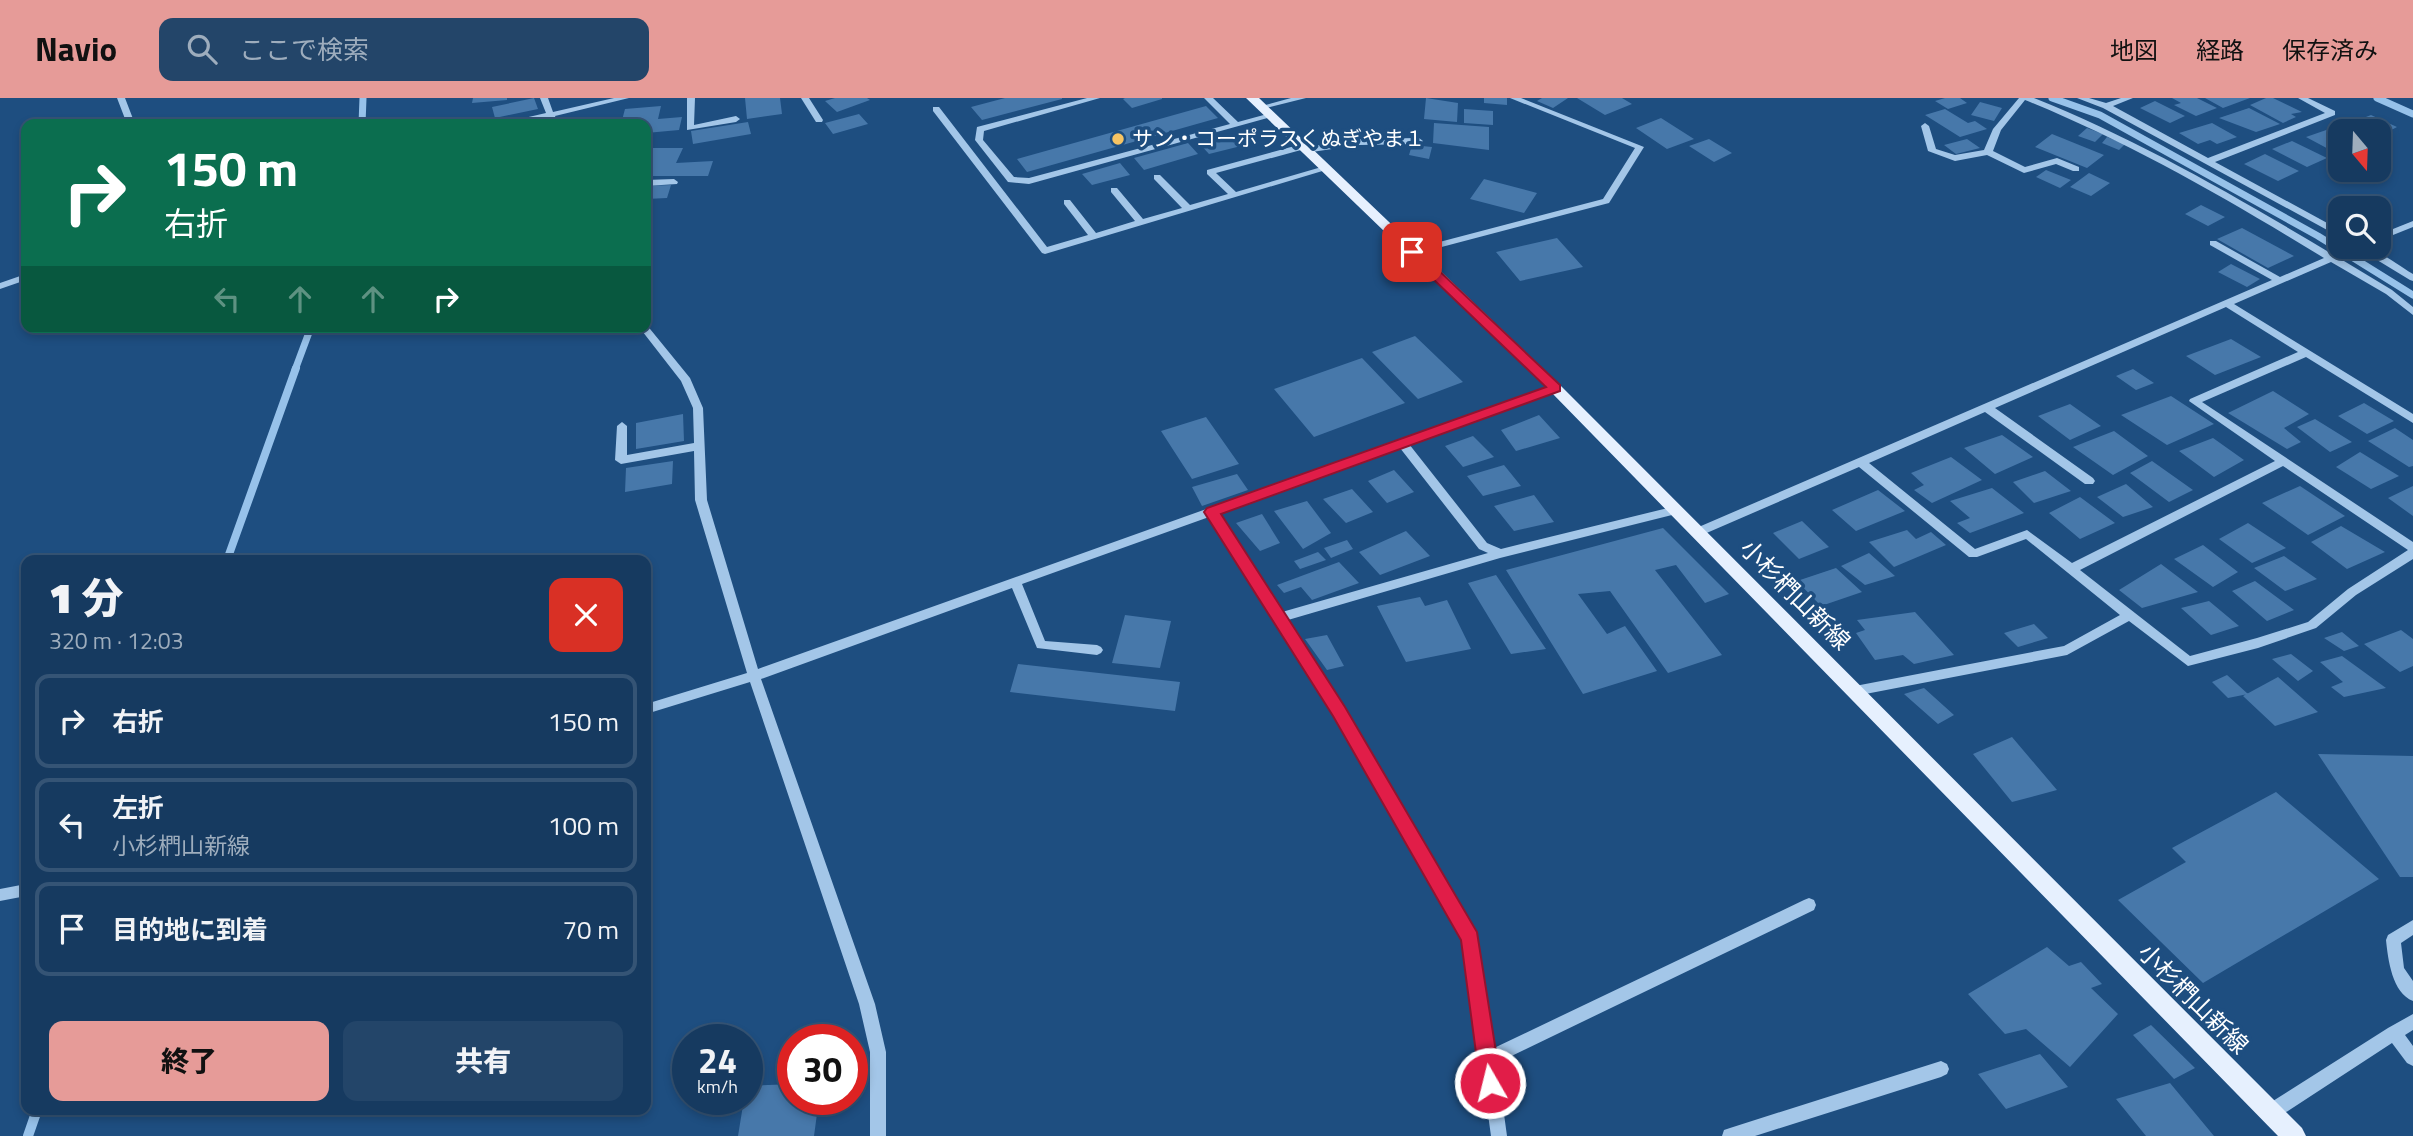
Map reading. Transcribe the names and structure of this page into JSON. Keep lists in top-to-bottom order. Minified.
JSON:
{"streets":{"main road":["小杉椚山新線"]},"places":["サン・コーポラスくぬぎやま１"],"north":"bottom","page":{"header":"Navio","search":"ここで検索","nav":["地図","経路","保存済み"],"turn":["150 m","右折"],"heading":["1 分","320 m · 12:03"],"list":[{"name":"右折","value":"150 m"},{"name":"左折","note":"小杉椚山新線","value":"100 m"},{"name":"目的地に到着","value":"70 m"}],"buttons":["終了","共有"],"speed":"24 km/h","limit":"30"}}
